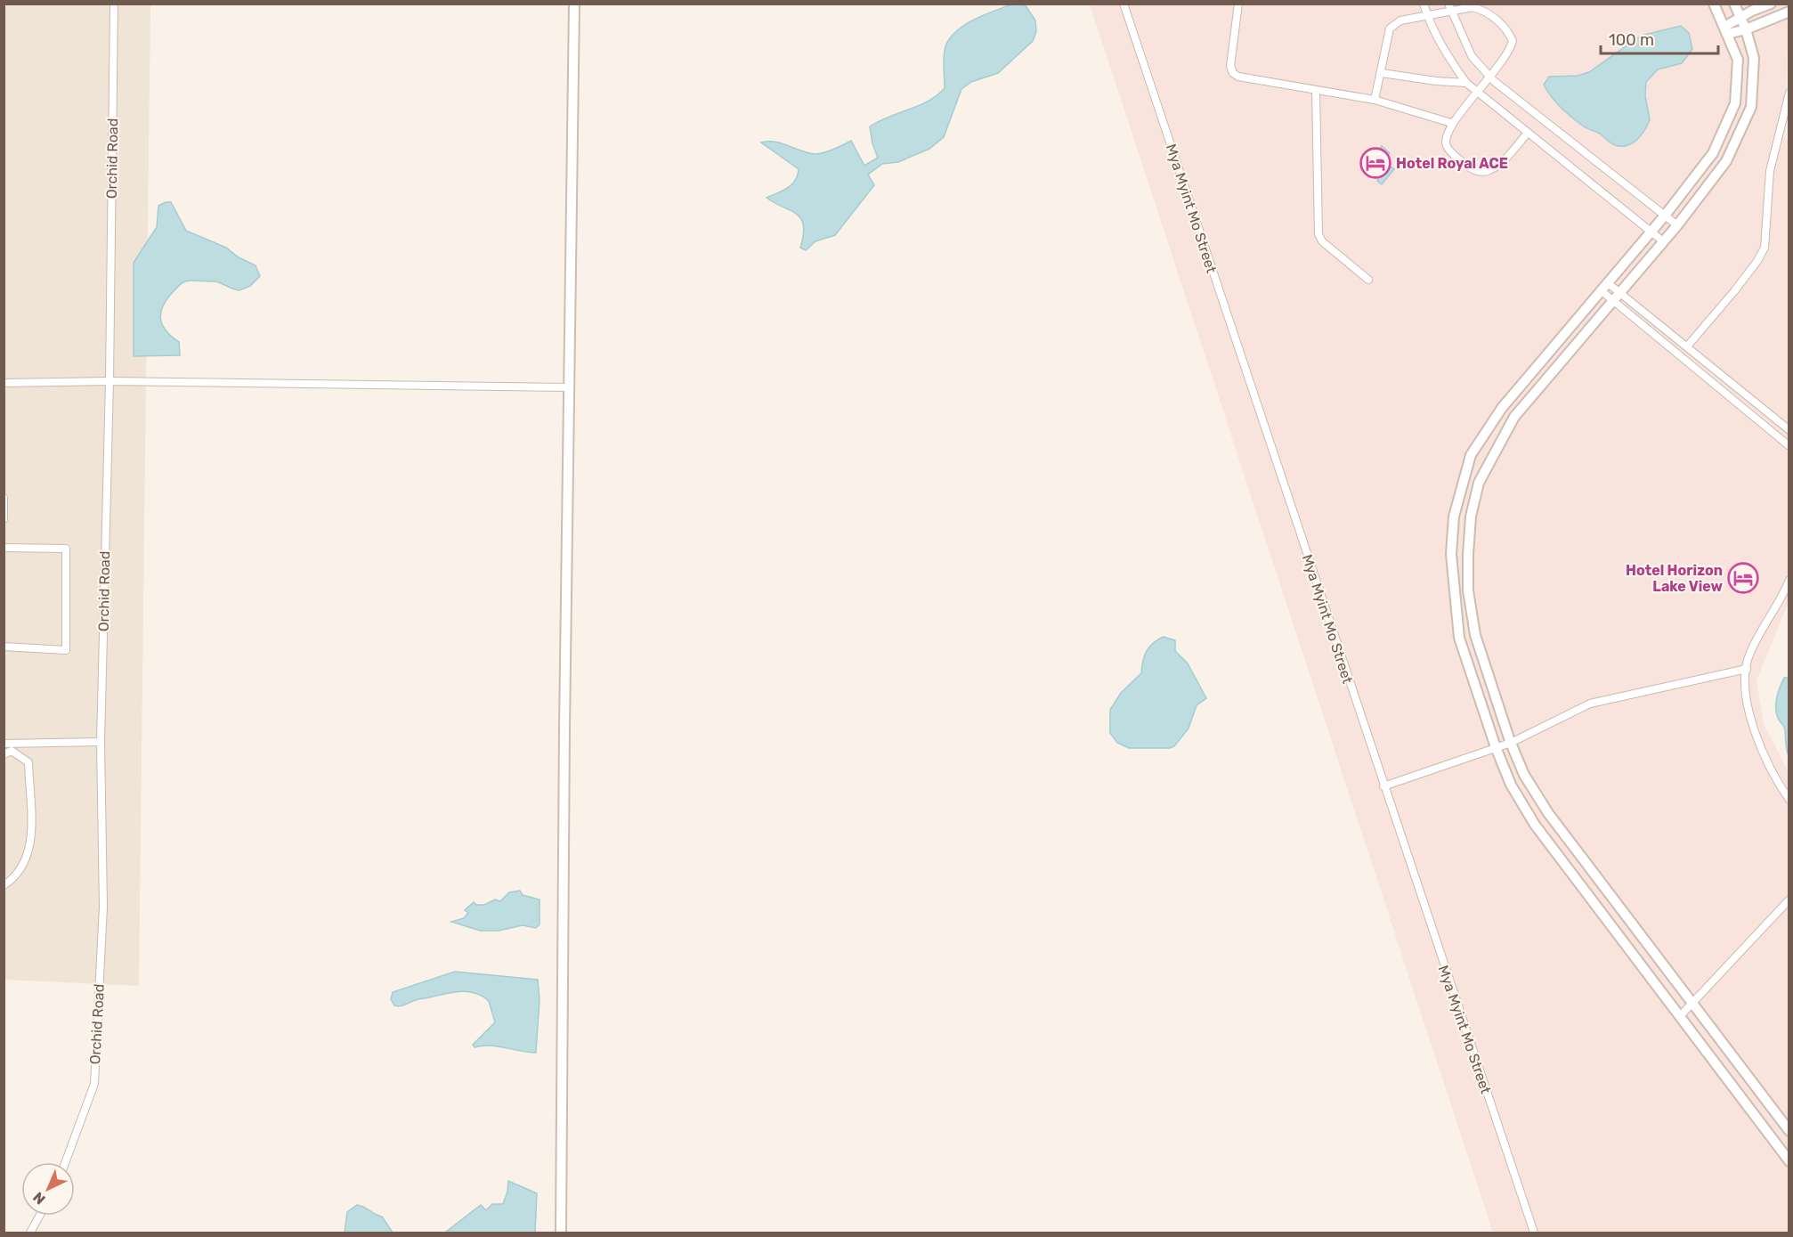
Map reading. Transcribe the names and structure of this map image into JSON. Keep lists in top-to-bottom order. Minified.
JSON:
{"streets":{"street":["Orchid Road","Mya Myint Mo Street"]},"places":{"hotel":["Hotel Royal ACE","Hotel Horizon Lake View"]},"scale_bar":"100 m","north":"bottom left"}
